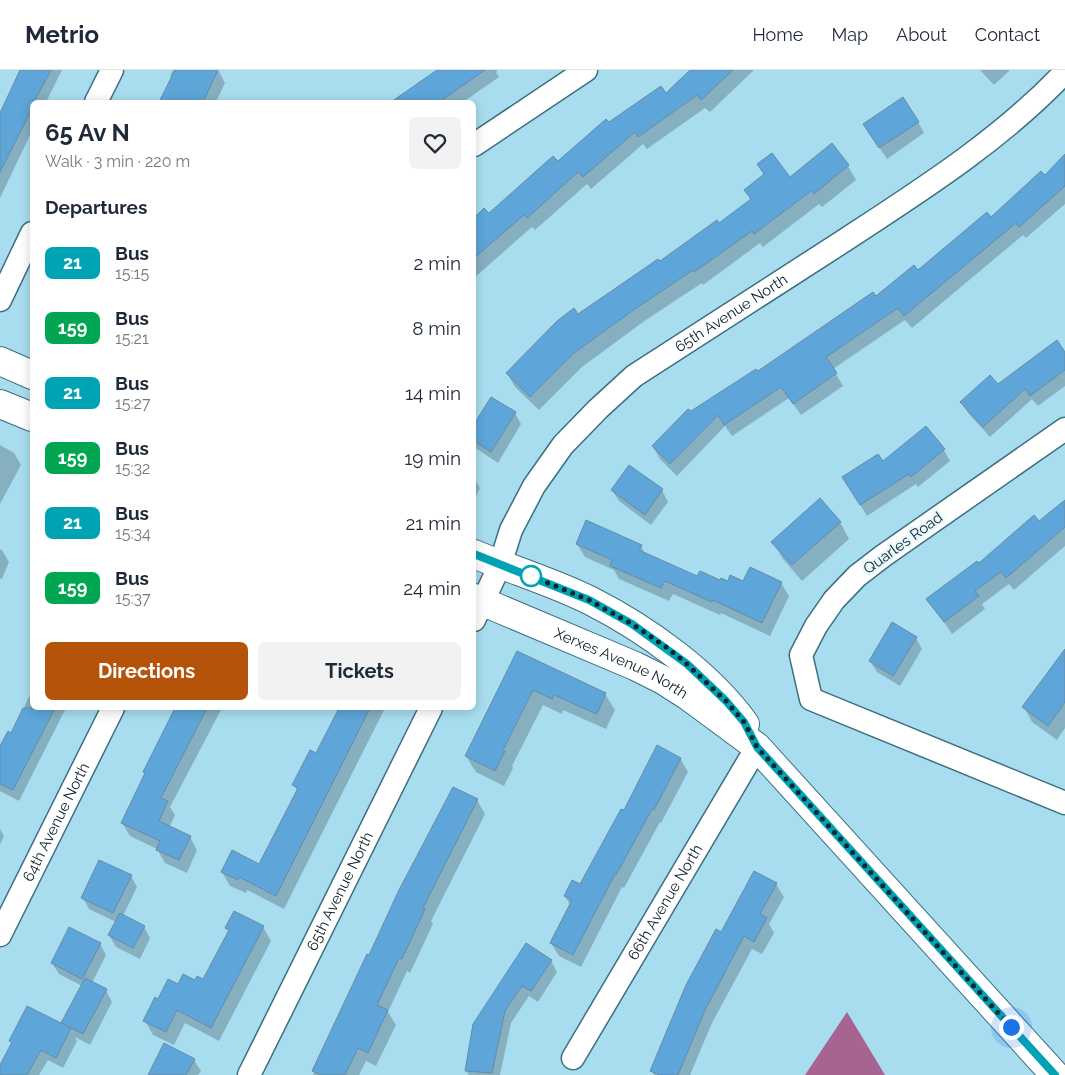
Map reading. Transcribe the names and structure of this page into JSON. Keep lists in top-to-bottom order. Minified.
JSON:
{"streets":{"street":["65th Avenue North","Quarles Road","Xerxes Avenue North","64th Avenue North","66th Avenue North"]},"crossings":[["65th Avenue North","Xerxes Avenue North"],["Xerxes Avenue North","66th Avenue North"]],"lines":["bus line 21"],"page":{"header":"Metrio","nav":["Home","Map","About","Contact"],"heading":[["65 Av N","Walk · 3 min · 220 m"],"Departures"],"list":[{"mark":"21","name":"Bus","note":"15:15","value":"2 min"},{"mark":"159","name":"Bus","note":"15:21","value":"8 min"},{"mark":"21","name":"Bus","note":"15:27","value":"14 min"},{"mark":"159","name":"Bus","note":"15:32","value":"19 min"},{"mark":"21","name":"Bus","note":"15:34","value":"21 min"},{"mark":"159","name":"Bus","note":"15:37","value":"24 min"}],"buttons":["Directions","Tickets"]}}
